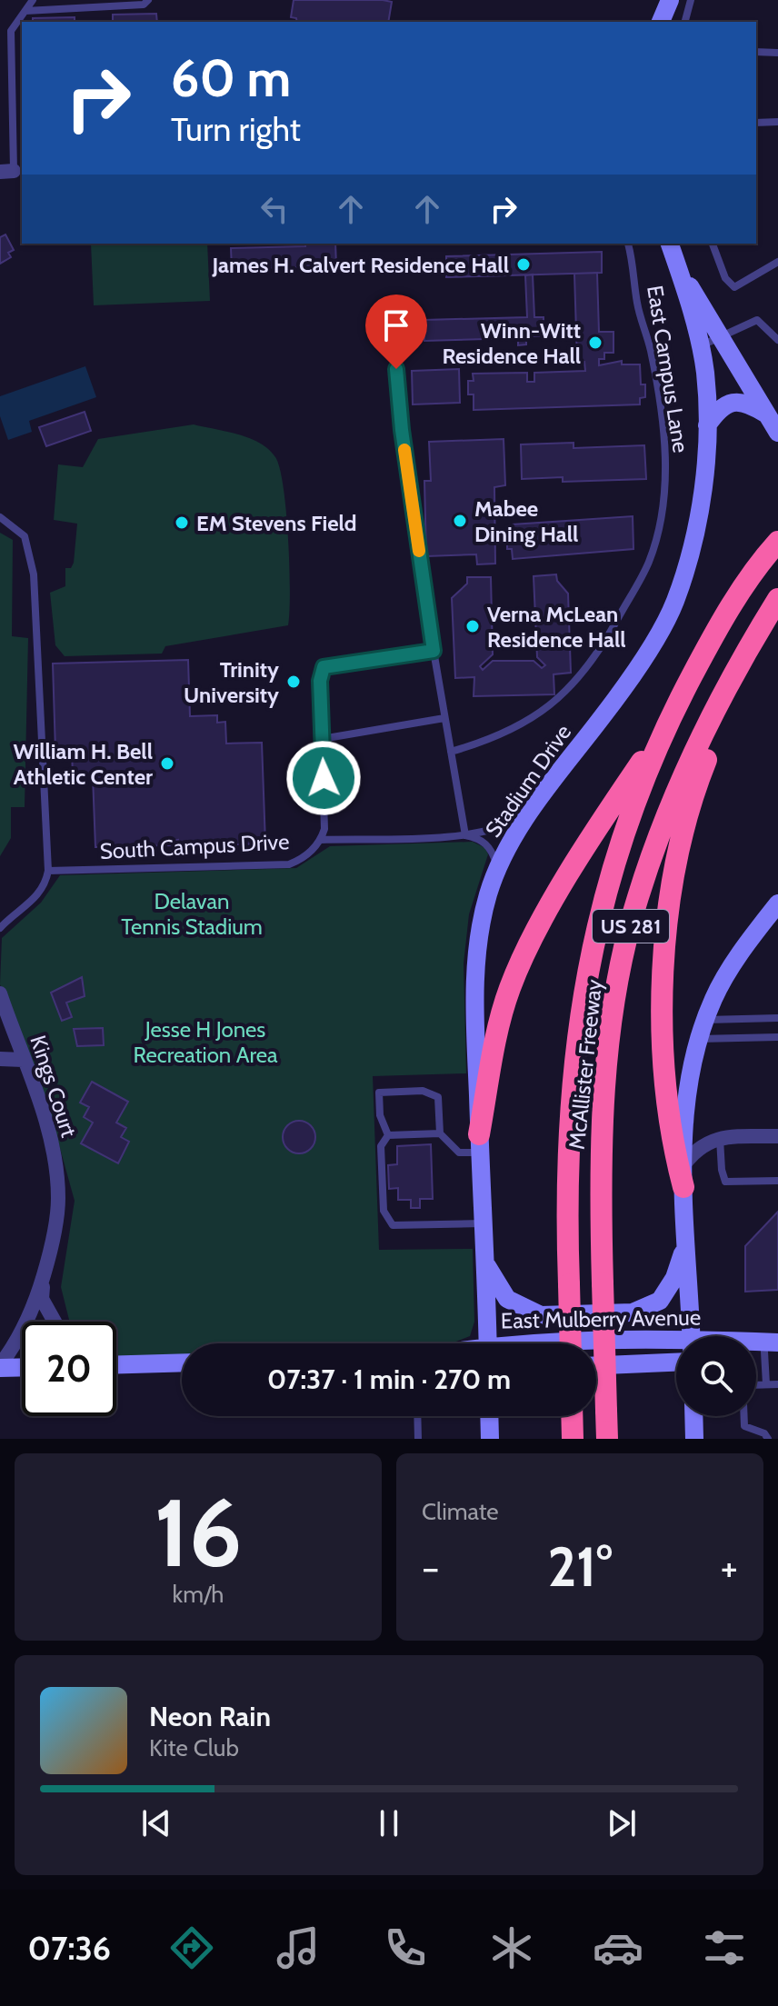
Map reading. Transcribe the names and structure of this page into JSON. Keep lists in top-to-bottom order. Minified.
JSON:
{"streets":{"highway":["US 281","McAllister Freeway"],"main road":["Stadium Drive","East Mulberry Avenue"],"street":["Kings Court"],"lane":["East Campus Lane","South Campus Drive"]},"crossings":[["Stadium Drive","South Campus Drive"]],"parks":["Delavan Tennis Stadium","Jesse H Jones Recreation Area"],"places":["James H. Calvert Residence Hall","Winn-Witt Residence Hall","Mabee Dining Hall","EM Stevens Field","Verna McLean Residence Hall","Trinity University","William H. Bell Athletic Center"],"page":{"turn":["60 m","Turn right"],"limit":"20","trip":"07:37 · 1 min · 270 m","tile":[["16","km/h"],"Climate"],"heat":["−","21°","+"],"song":["Neon Rain","Kite Club"],"tabs":"07:36"}}
